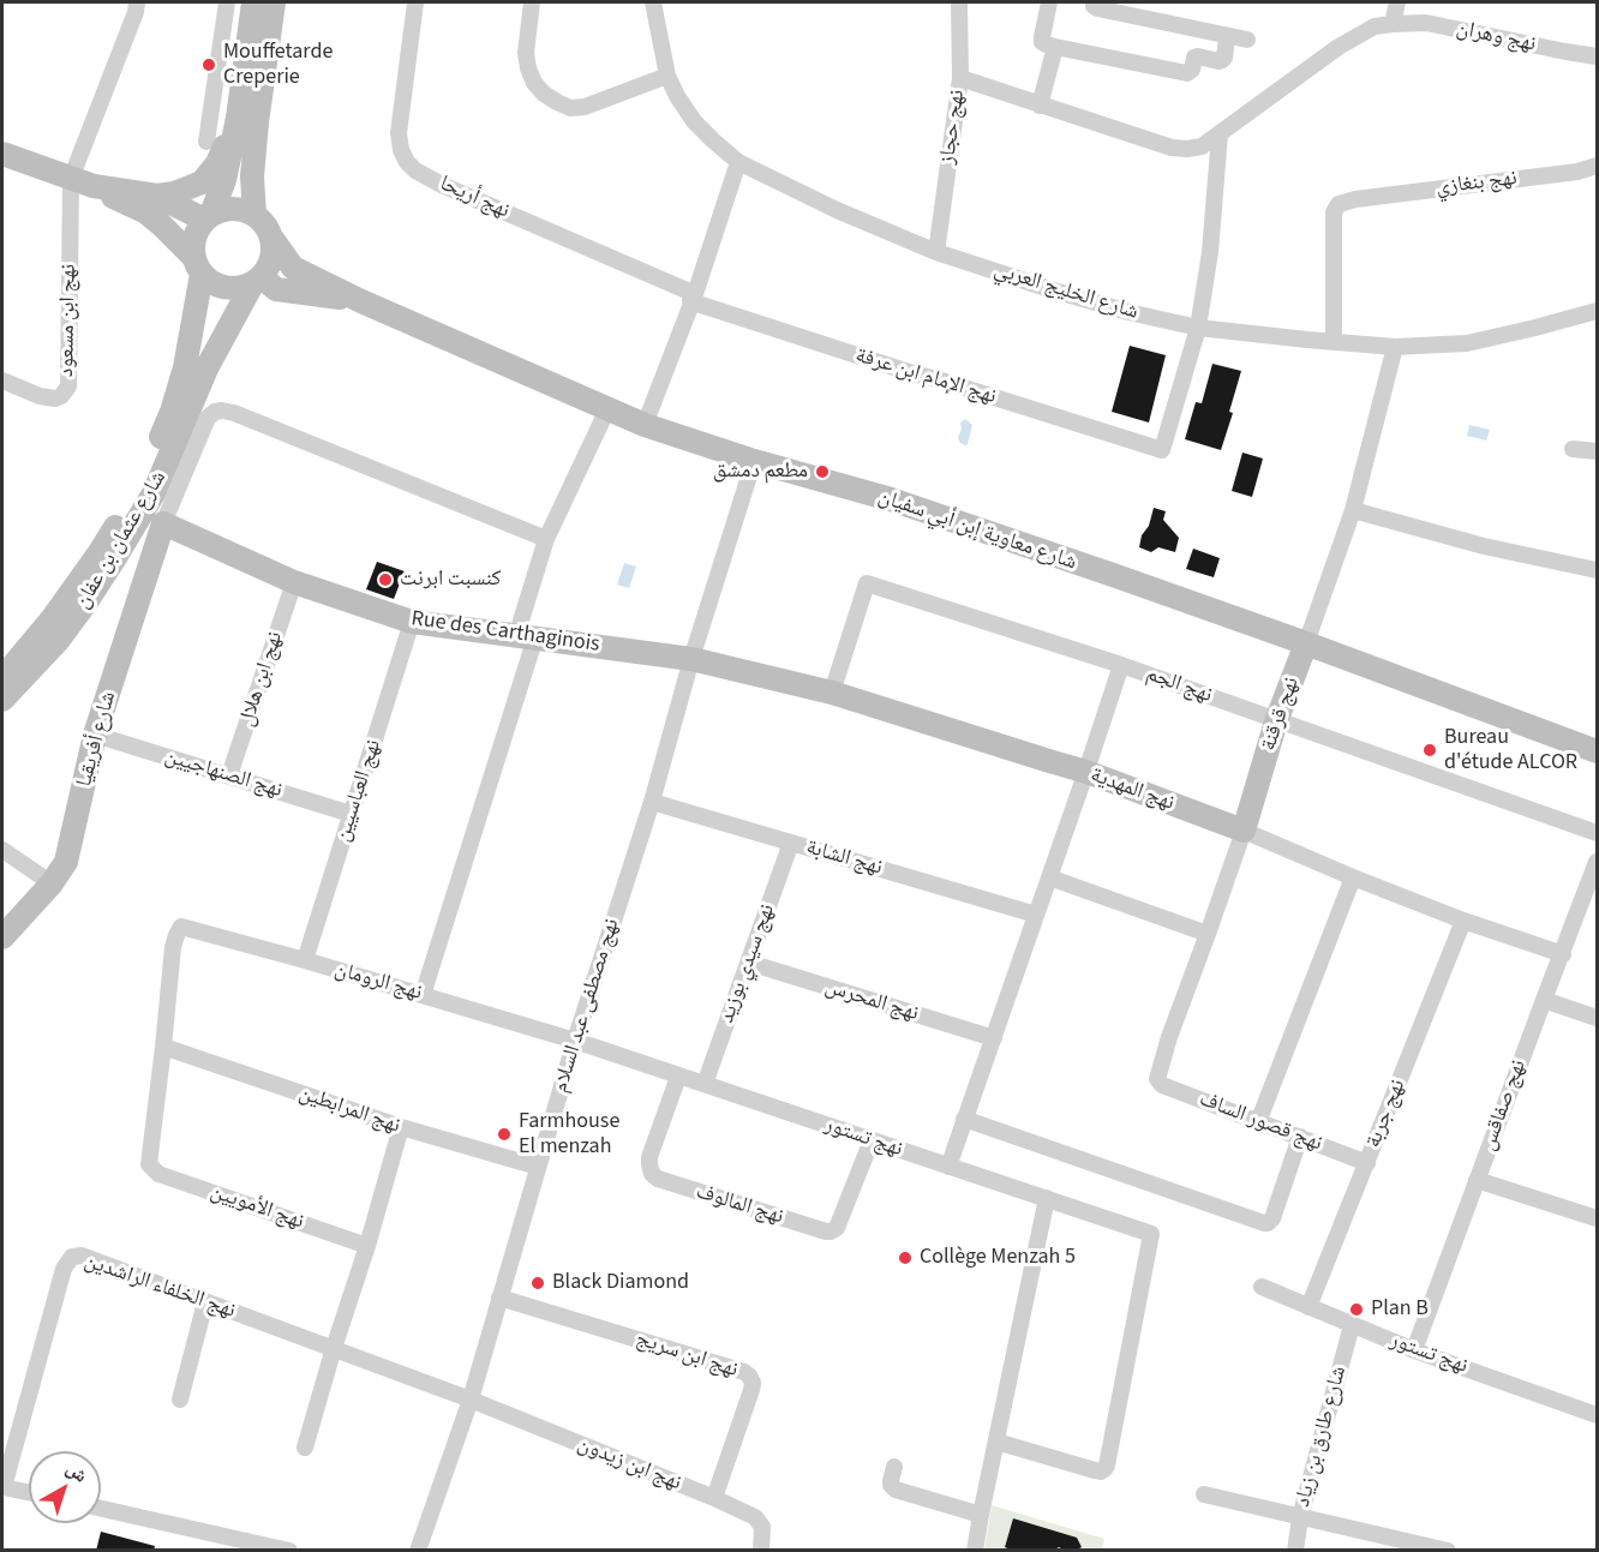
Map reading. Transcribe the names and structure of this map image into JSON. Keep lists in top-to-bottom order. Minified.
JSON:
{"streets":{"main road":["شارع معاوية إبن أبي سفيان","شارع عثمان بن عفان","Rue des Carthaginois","نهج قرقنة","شارع أفريقيا","نهج المهدية"],"street":["نهج وهران","نهج حجاز","نهج بنغازي","نهج أريحا","شارع الخليج العربي","نهج ابن مسعود","نهج الإمام ابن عرفة","نهج ابن هلال","نهج الجم","نهج الصنهاجيين","نهج العباسيين","نهج الشابة","نهج سيدي بوزيد","نهج الرومان","نهج المحرس","نهج مصطفى عبد السلام","نهج صفاقس","نهج المرابطين","نهج جربة","نهج قصور الساف","نهج تستور","نهج المالوف","نهج الأمويين","نهج الخلفاء الراشدين","نهج ابن سريج","شارع طارق بن زياد","نهج ابن زيدون"]},"crossings":[["نهج وهران","نهج حجاز"],["نهج حجاز","شارع الخليج العربي"],["نهج بنغازي","شارع الخليج العربي"],["نهج أريحا","نهج الإمام ابن عرفة"],["شارع الخليج العربي","نهج الإمام ابن عرفة"],["شارع الخليج العربي","نهج قرقنة"],["شارع معاوية إبن أبي سفيان","شارع عثمان بن عفان"],["شارع معاوية إبن أبي سفيان","نهج قرقنة"],["شارع معاوية إبن أبي سفيان","نهج مصطفى عبد السلام"],["Rue des Carthaginois","نهج ابن هلال"],["Rue des Carthaginois","شارع أفريقيا"],["Rue des Carthaginois","نهج المهدية"],["Rue des Carthaginois","نهج العباسيين"],["Rue des Carthaginois","نهج مصطفى عبد السلام"],["نهج ابن هلال","نهج الصنهاجيين"],["نهج الجم","نهج قرقنة"],["نهج الجم","نهج المهدية"],["نهج قرقنة","نهج المهدية"],["نهج قرقنة","نهج قصور الساف"],["شارع أفريقيا","نهج الصنهاجيين"],["نهج الصنهاجيين","نهج العباسيين"],["نهج المهدية","نهج مصطفى عبد السلام"],["نهج المهدية","نهج صفاقس"],["نهج المهدية","نهج جربة"],["نهج العباسيين","نهج الرومان"],["نهج الشابة","نهج سيدي بوزيد"],["نهج الشابة","نهج مصطفى عبد السلام"],["نهج سيدي بوزيد","نهج المحرس"],["نهج سيدي بوزيد","نهج تستور"],["نهج الرومان","نهج مصطفى عبد السلام"],["نهج الرومان","نهج المرابطين"],["نهج الرومان","نهج تستور"],["نهج الرومان","نهج الأمويين"],["نهج مصطفى عبد السلام","نهج المرابطين"],["نهج مصطفى عبد السلام","نهج تستور"],["نهج مصطفى عبد السلام","نهج الخلفاء الراشدين"],["نهج مصطفى عبد السلام","نهج ابن سريج"],["نهج مصطفى عبد السلام","نهج ابن زيدون"],["نهج صفاقس","نهج تستور"],["نهج المرابطين","نهج الأمويين"],["نهج جربة","نهج قصور الساف"],["نهج جربة","نهج تستور"],["نهج تستور","نهج المالوف"],["نهج تستور","شارع طارق بن زياد"],["نهج الخلفاء الراشدين","نهج ابن زيدون"],["نهج ابن سريج","نهج ابن زيدون"]],"places":["Mouffetarde Creperie","مطعم دمشق","كنسبت ابرنت","Bureau d'étude ALCOR","Farmhouse El menzah","Collège Menzah 5","Black Diamond","Plan B"],"north":"top right"}
